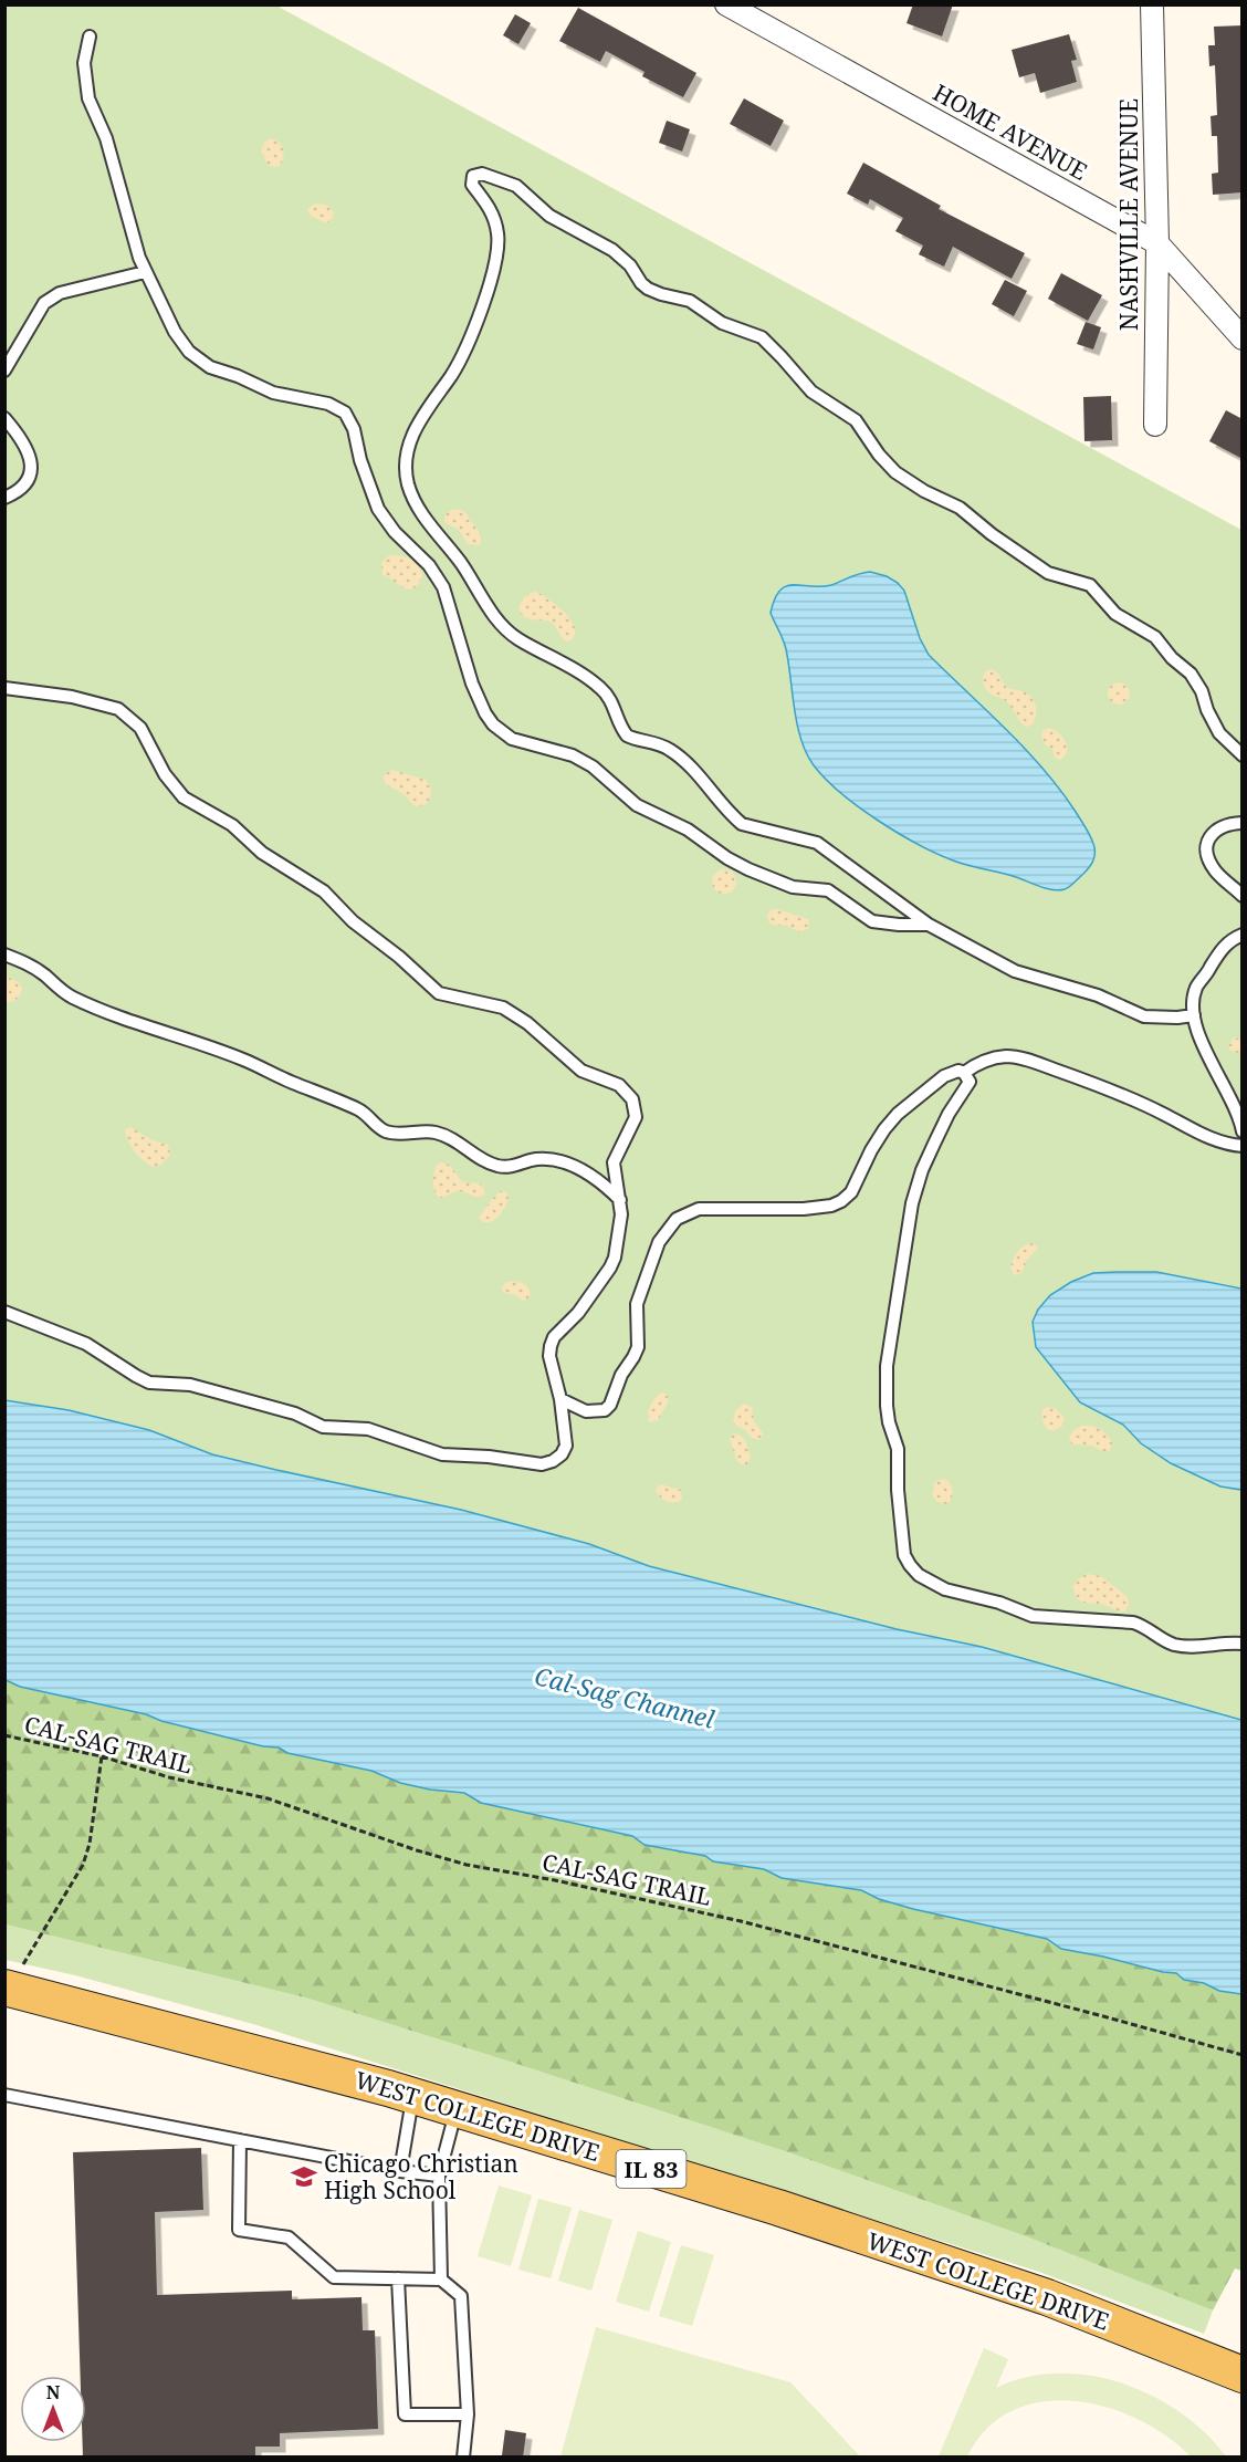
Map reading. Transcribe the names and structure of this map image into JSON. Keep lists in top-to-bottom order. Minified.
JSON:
{"streets":{"main road":["WEST COLLEGE DRIVE","IL 83"],"street":["HOME AVENUE","NASHVILLE AVENUE"],"path":["CAL-SAG TRAIL"]},"crossings":[["HOME AVENUE","NASHVILLE AVENUE"]],"water":["Cal-Sag Channel"],"places":{"school or university":["Chicago Christian High School"]},"north":"top"}
